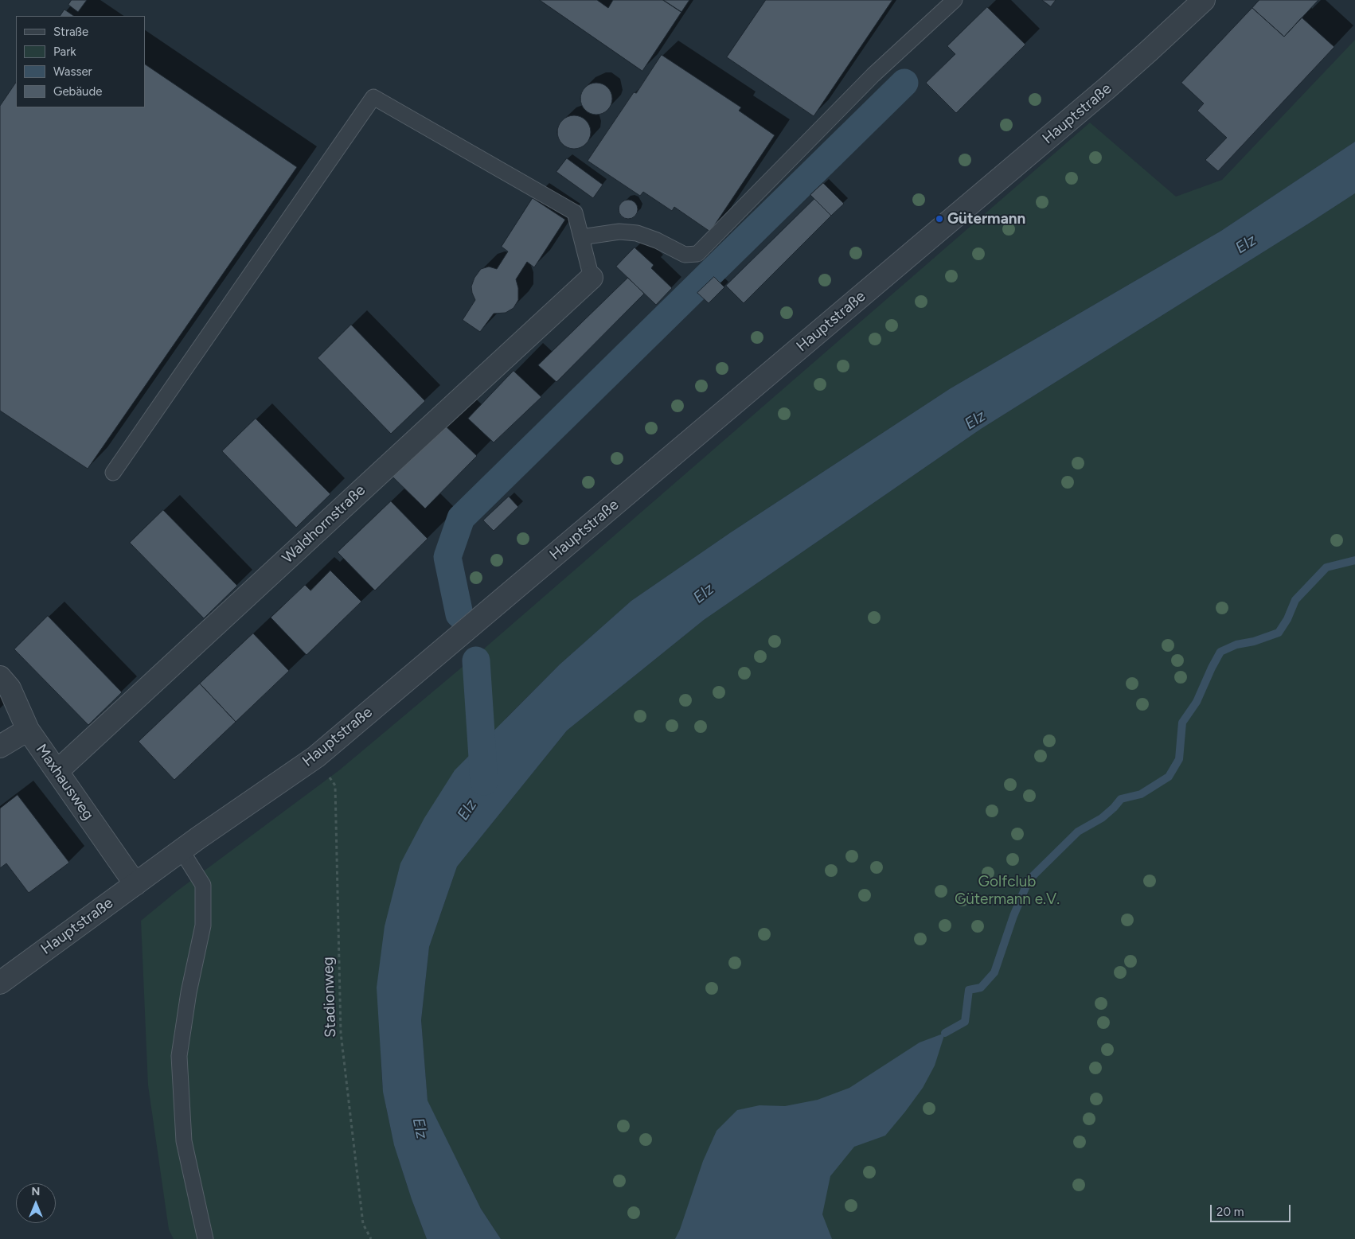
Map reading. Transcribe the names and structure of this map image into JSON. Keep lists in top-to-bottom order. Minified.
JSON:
{"streets":{"street":["Hauptstraße","Waldhornstraße","Maxhausweg"],"path":["Stadionweg"]},"crossings":[["Hauptstraße","Maxhausweg"],["Hauptstraße","Stadionweg"],["Waldhornstraße","Maxhausweg"]],"water":["Elz"],"parks":["Golfclub Gütermann e.V."],"places":["Gütermann"],"legend":["Straße","Park","Wasser","Gebäude"],"scale_bar":"20 m","north":"top"}
